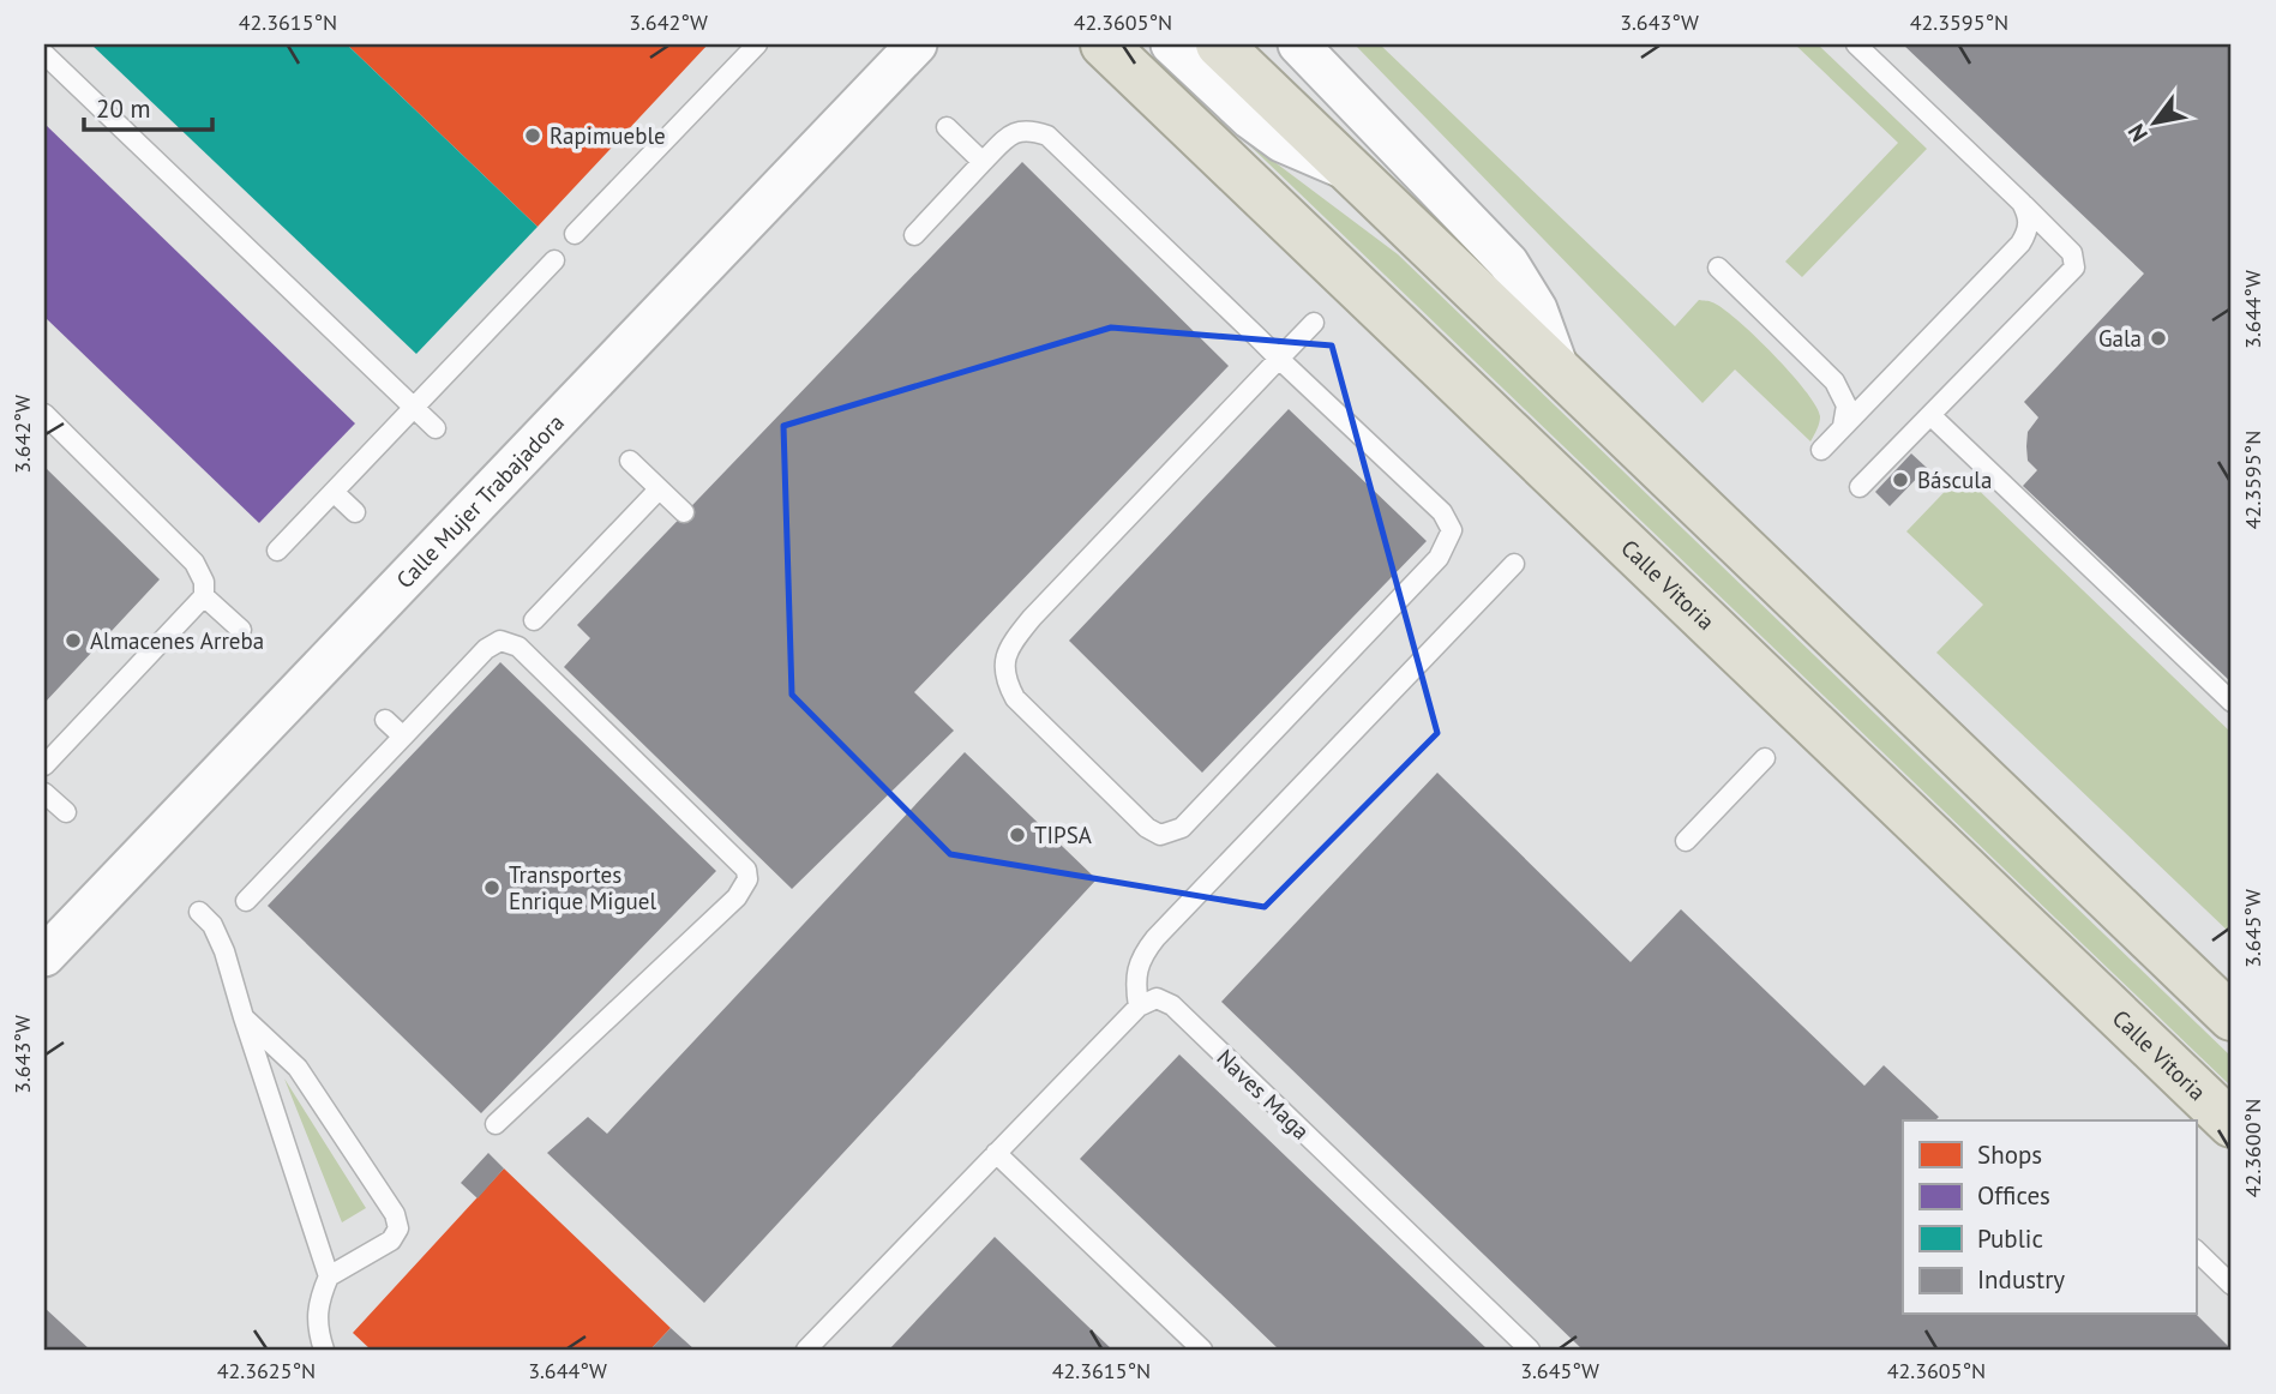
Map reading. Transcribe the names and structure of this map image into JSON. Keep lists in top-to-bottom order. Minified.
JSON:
{"streets":{"highway":["Calle Vitoria"],"street":["Calle Mujer Trabajadora"],"lane":["Naves Maga"]},"places":["Rapimueble","Gala","Báscula","Almacenes Arreba","TIPSA","Transportes Enrique Miguel"],"legend":["Shops","Offices","Public","Industry"],"scale_bar":"20 m","north":"bottom left","coordinates":["42.3615°N","3.642°W","42.3605°N","3.643°W","42.3595°N","3.644°W","3.645°W","42.3600°N","42.3625°N"]}
